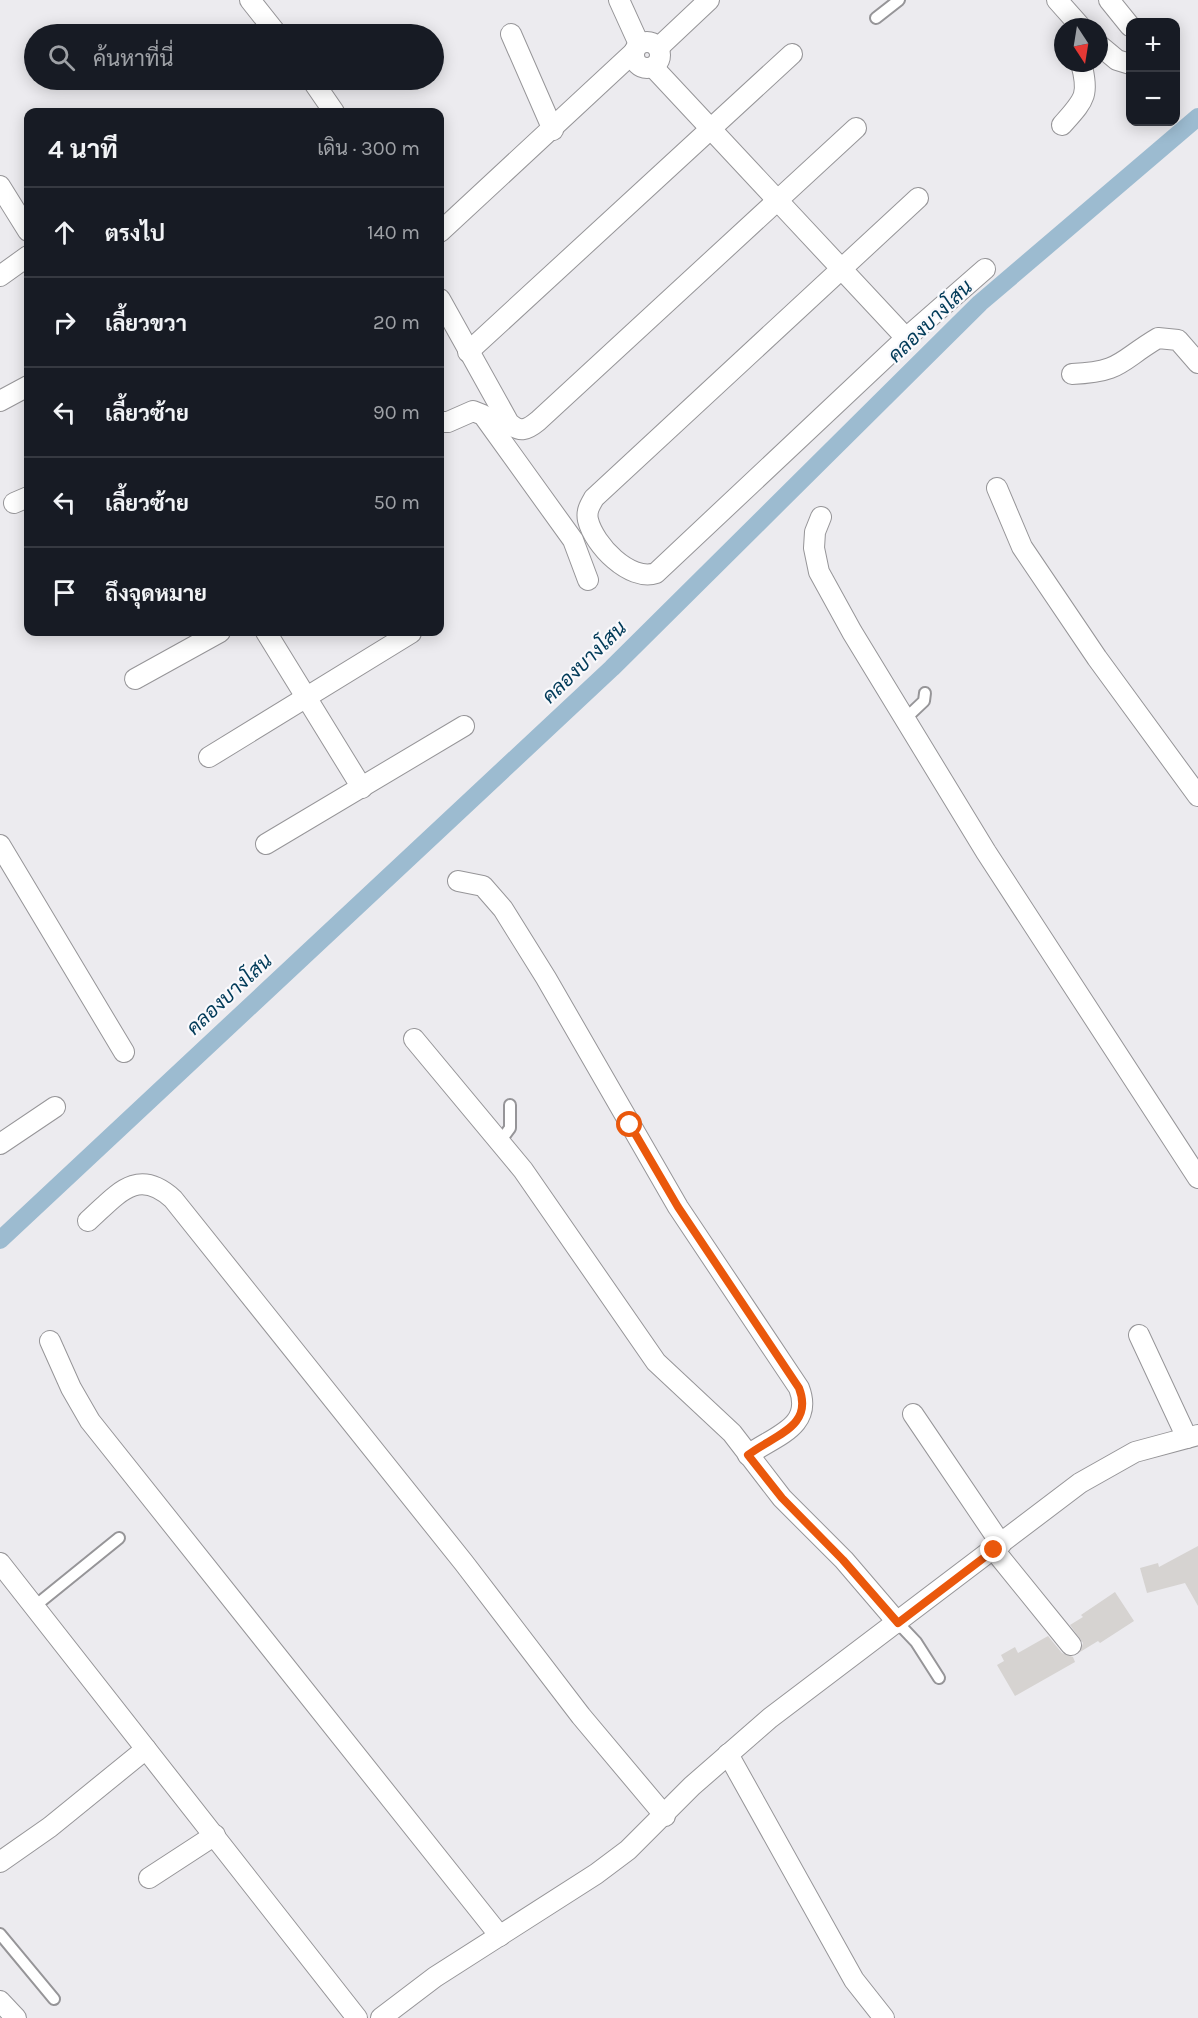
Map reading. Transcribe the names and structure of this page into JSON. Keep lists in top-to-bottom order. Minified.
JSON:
{"water":["คลองบางโสน"],"north":"bottom","page":{"map_buttons":["+","−"],"search":"ค้นหาที่นี่","heading":["4 นาที","เดิน · 300 m"],"list":[["ตรงไป","140 m"],["เลี้ยวขวา","20 m"],["เลี้ยวซ้าย","90 m"],["เลี้ยวซ้าย","50 m"],"ถึงจุดหมาย"]}}
